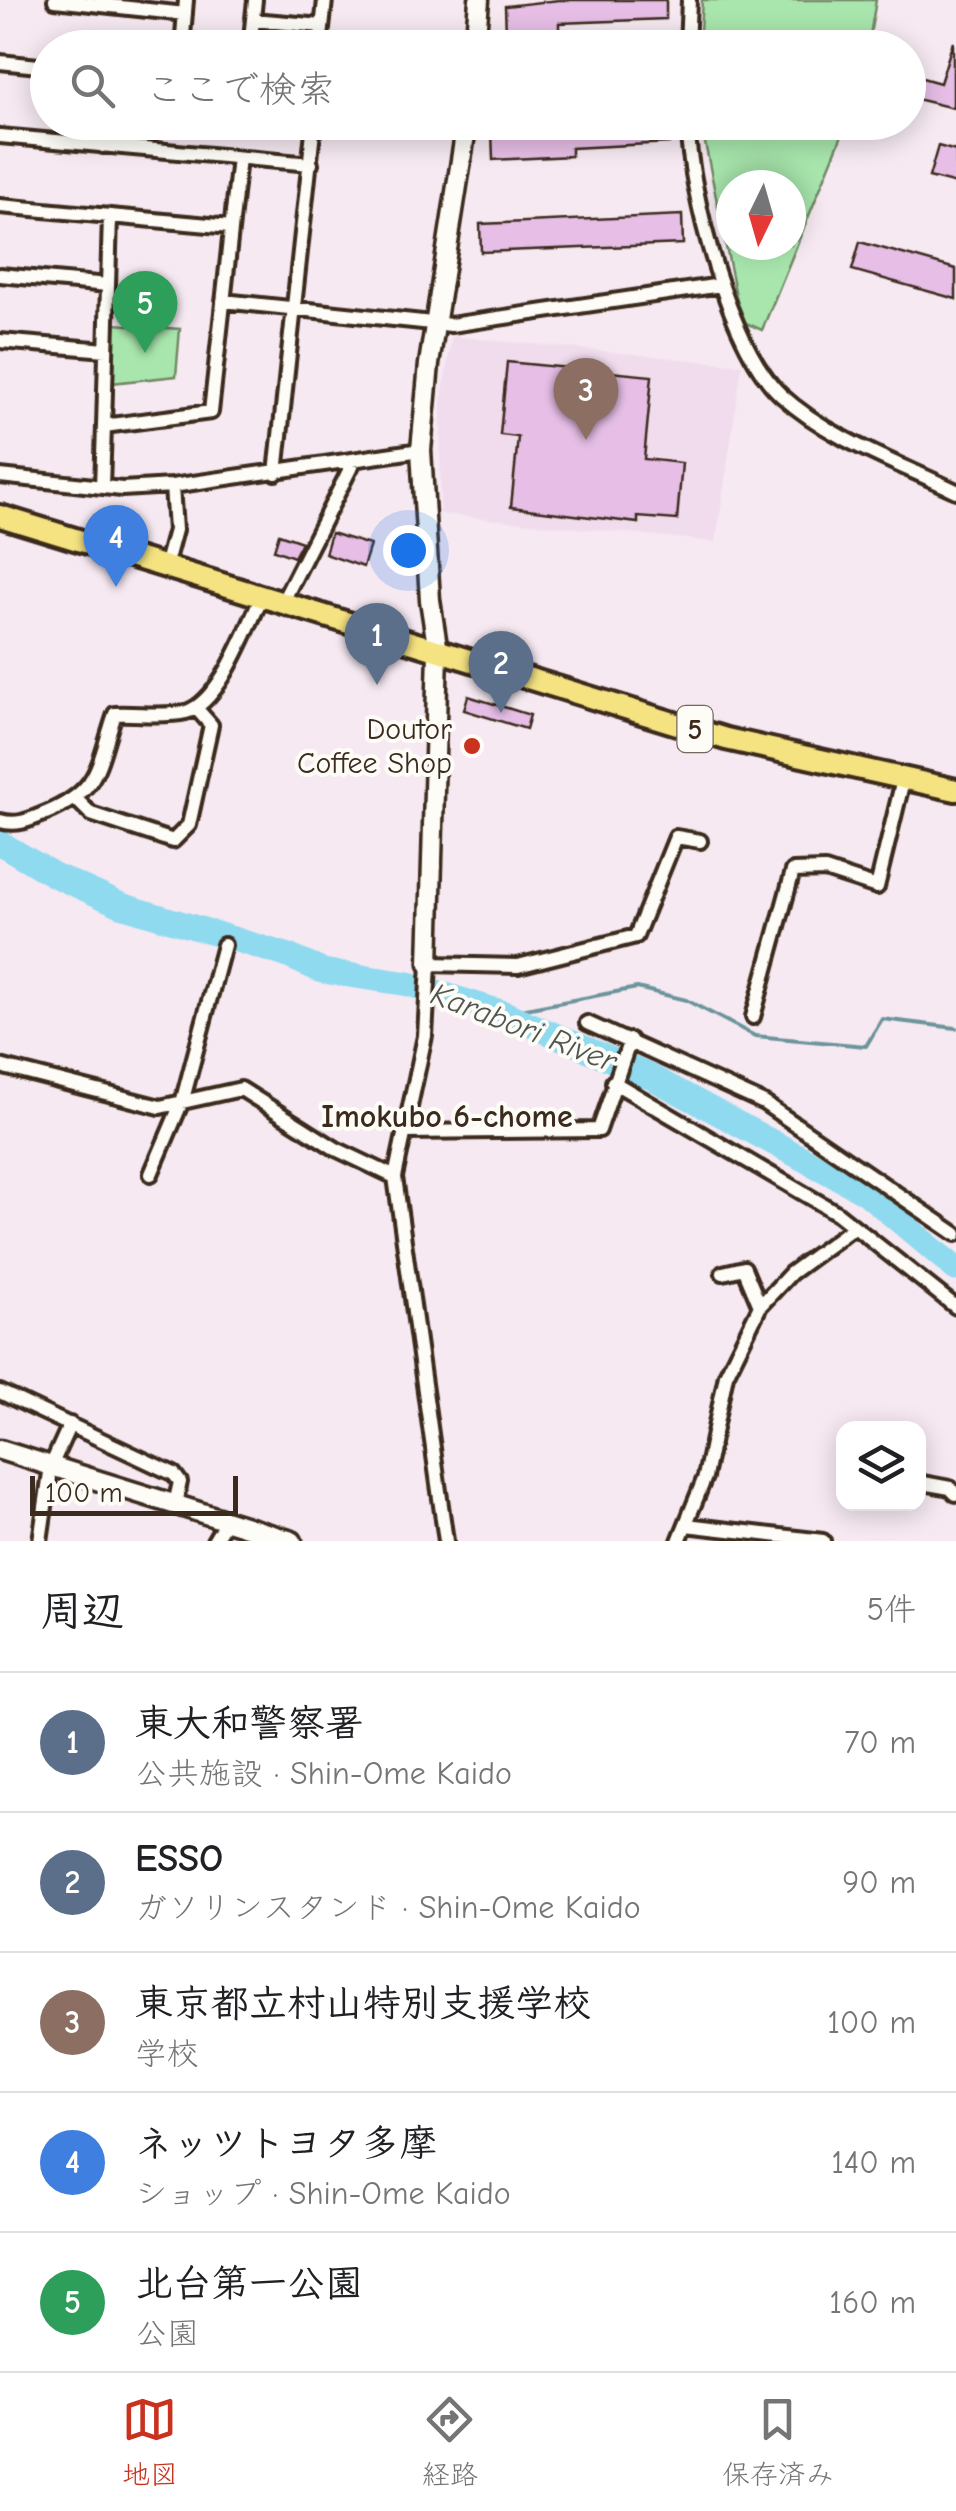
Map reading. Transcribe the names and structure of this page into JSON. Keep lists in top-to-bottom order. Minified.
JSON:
{"streets":{"main road":["5"]},"districts":["Imokubo 6-chome"],"water":["Karabori River"],"places":["Doutor Coffee Shop"],"scale_bar":"100 m","north":"bottom","page":{"search":"ここで検索","pins":["5","3","4","1","2"],"scale":"100 m","heading":["周辺","5件"],"list":[{"mark":"1","name":"東大和警察署","note":"公共施設 · Shin-Ome Kaido","value":"70 m"},{"mark":"2","name":"ESSO","note":"ガソリンスタンド · Shin-Ome Kaido","value":"90 m"},{"mark":"3","name":"東京都立村山特別支援学校","note":"学校","value":"100 m"},{"mark":"4","name":"ネッツトヨタ多摩","note":"ショップ · Shin-Ome Kaido","value":"140 m"},{"mark":"5","name":"北台第一公園","note":"公園","value":"160 m"}],"nav":["地図","経路","保存済み"]}}
